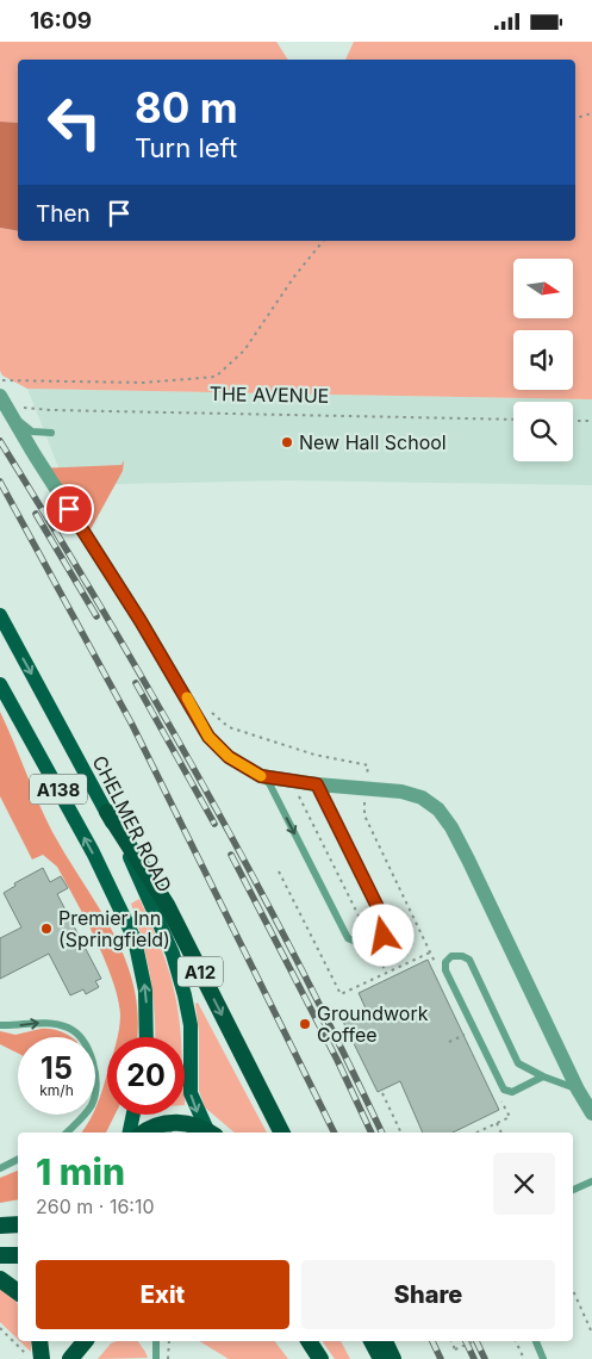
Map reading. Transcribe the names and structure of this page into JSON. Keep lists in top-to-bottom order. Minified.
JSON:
{"streets":{"highway":["A12"],"main road":["A138","CHELMER ROAD"],"path":["THE AVENUE"]},"crossings":[["CHELMER ROAD","A12"]],"places":["New Hall School","Premier Inn (Springfield)","Groundwork Coffee"],"north":"right","page":{"status":"16:09","turn":["80 m","Turn left"],"then":"Then","speed":"15 km/h","limit":"20","heading":["1 min","260 m · 16:10"],"buttons":["Exit","Share"]}}
